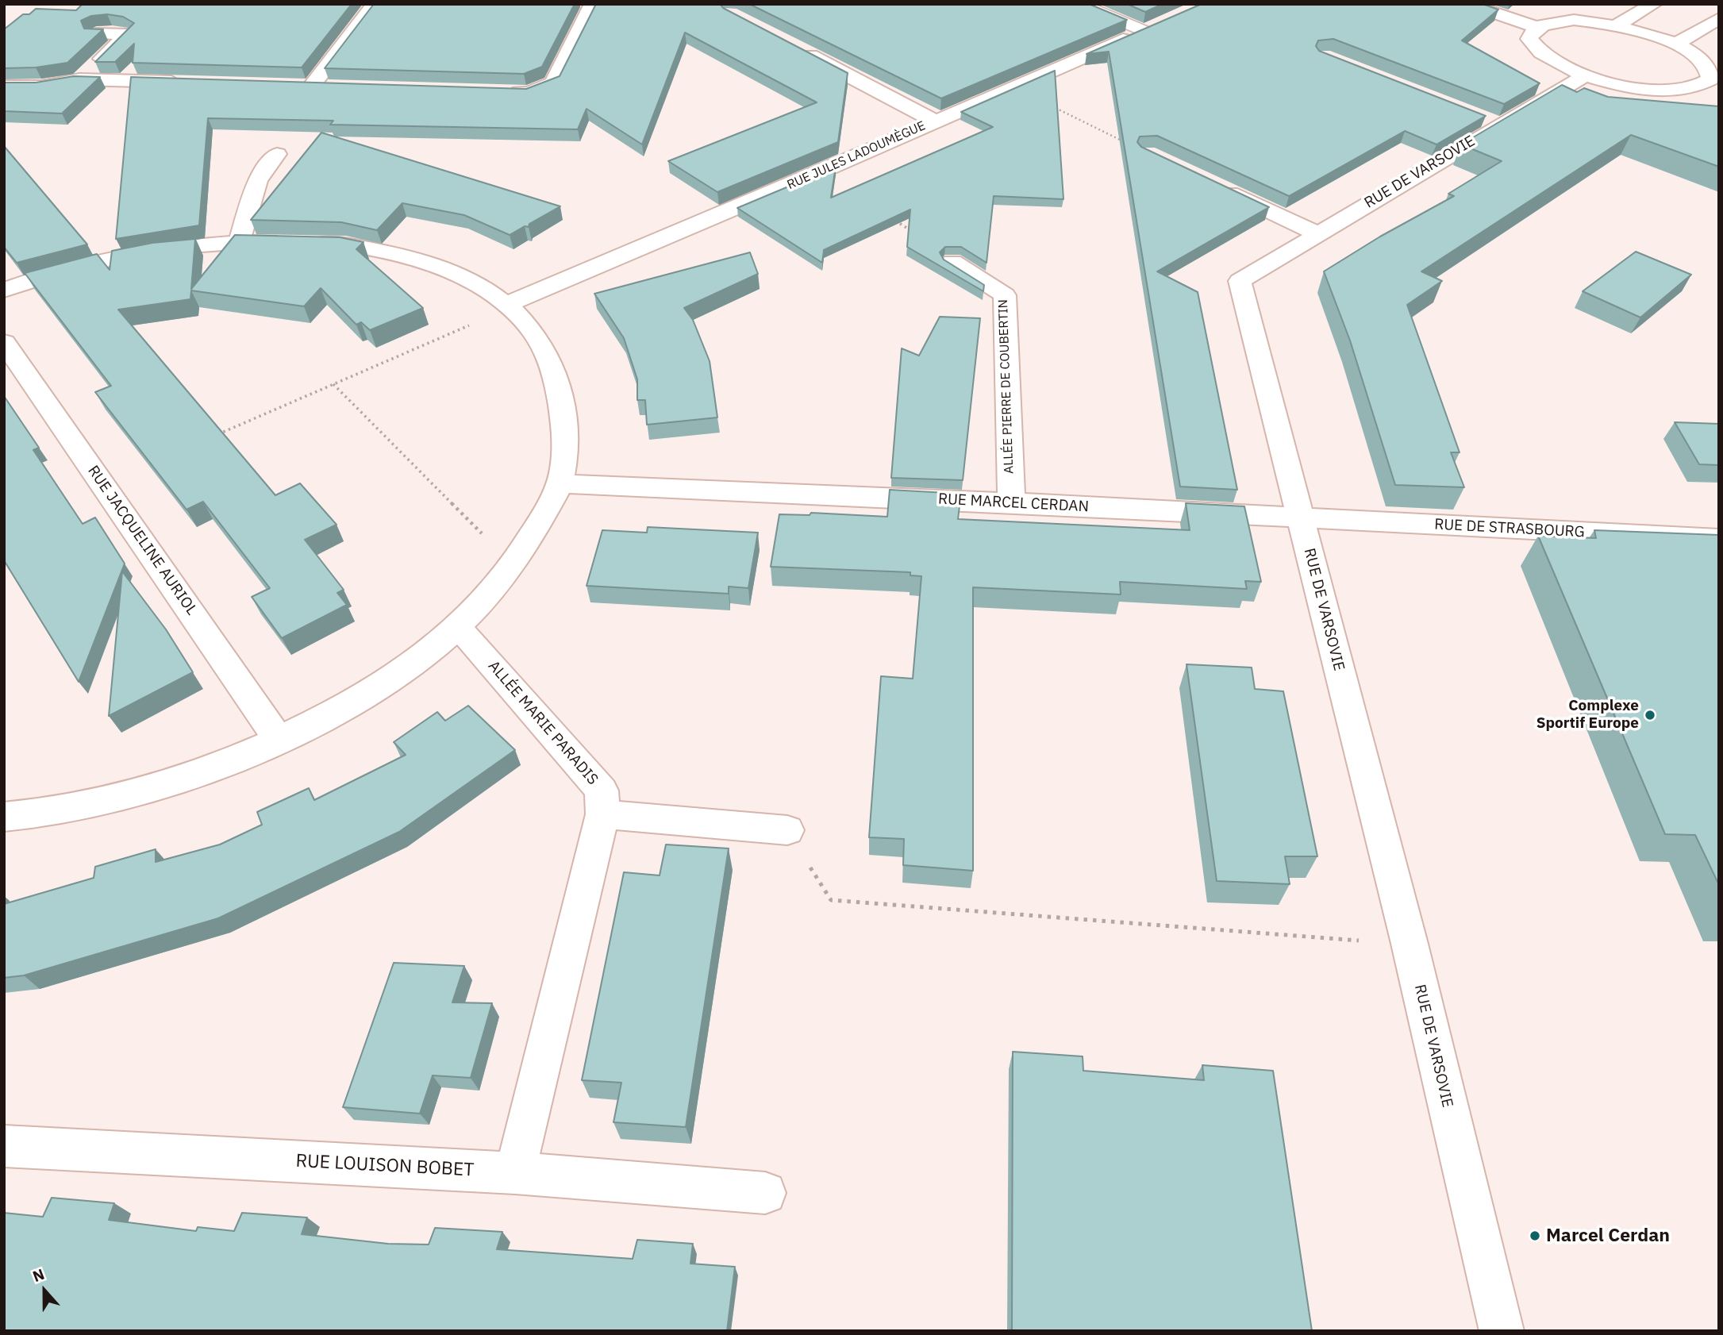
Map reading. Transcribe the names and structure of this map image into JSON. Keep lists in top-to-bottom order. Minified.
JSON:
{"streets":{"street":["RUE JULES LADOUMÈGUE","RUE DE VARSOVIE","ALLÉE PIERRE DE COUBERTIN","RUE MARCEL CERDAN","RUE DE STRASBOURG","RUE JACQUELINE AURIOL","ALLÉE MARIE PARADIS","RUE LOUISON BOBET"]},"crossings":[["RUE DE VARSOVIE","RUE MARCEL CERDAN"],["RUE DE VARSOVIE","RUE DE STRASBOURG"],["ALLÉE PIERRE DE COUBERTIN","RUE MARCEL CERDAN"],["RUE MARCEL CERDAN","RUE DE STRASBOURG"]],"places":["Complexe Sportif Europe","Marcel Cerdan"],"north":"top"}
